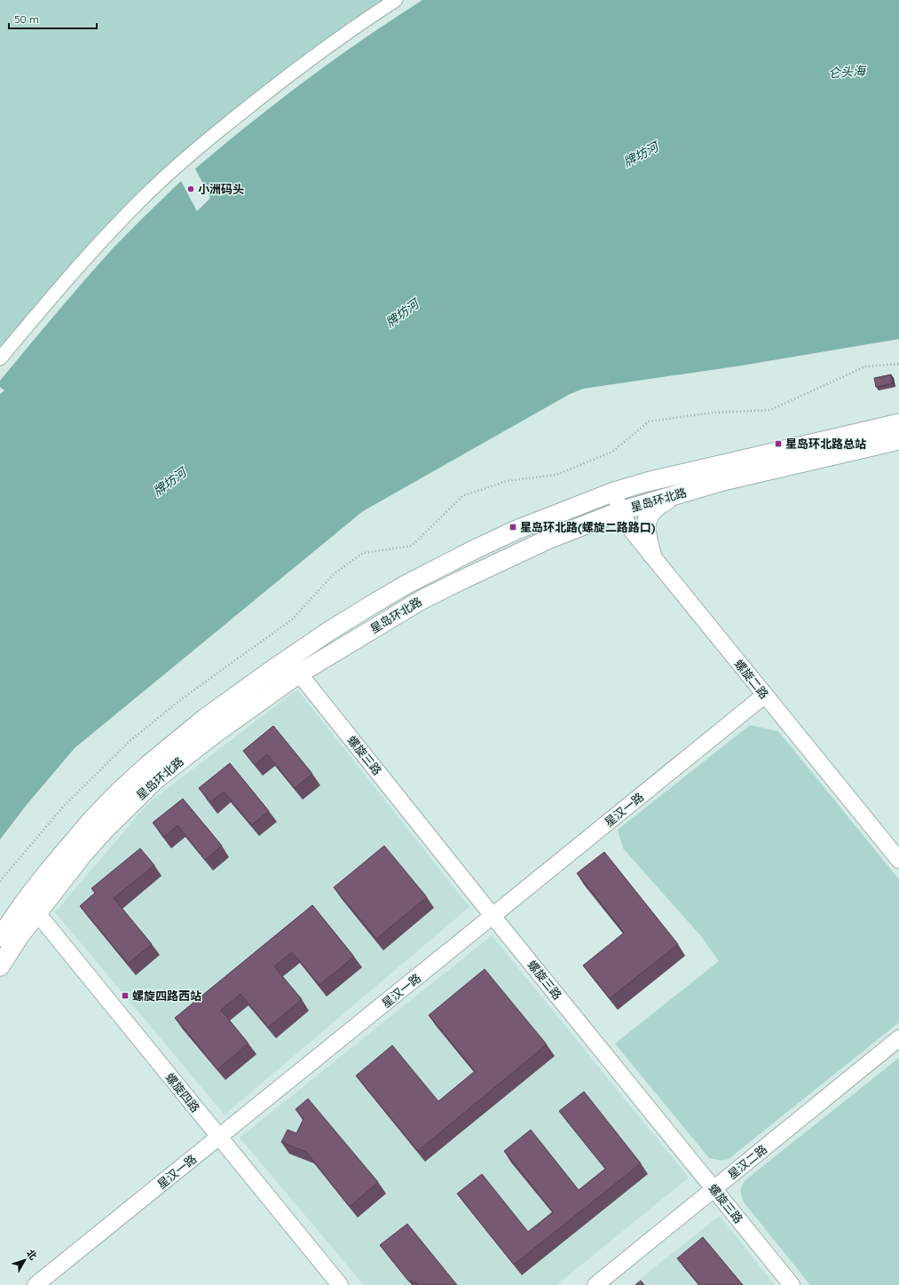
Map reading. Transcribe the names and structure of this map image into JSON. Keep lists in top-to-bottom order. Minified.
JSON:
{"streets":{"main road":["星岛环北路"],"street":["螺旋二路","螺旋三路","星汉一路","螺旋四路","星汉二路"]},"crossings":[["星岛环北路","螺旋二路"],["星岛环北路","螺旋三路"],["星岛环北路","螺旋四路"],["螺旋二路","星汉一路"],["螺旋三路","星汉一路"],["螺旋三路","星汉二路"],["星汉一路","螺旋四路"]],"water":["仑头海","牌坊河"],"places":{"other":["小洲码头"],"transit":["星岛环北路总站","星岛环北路(螺旋二路路口)","螺旋四路西站"]},"scale_bar":"50 m","north":"top right"}
